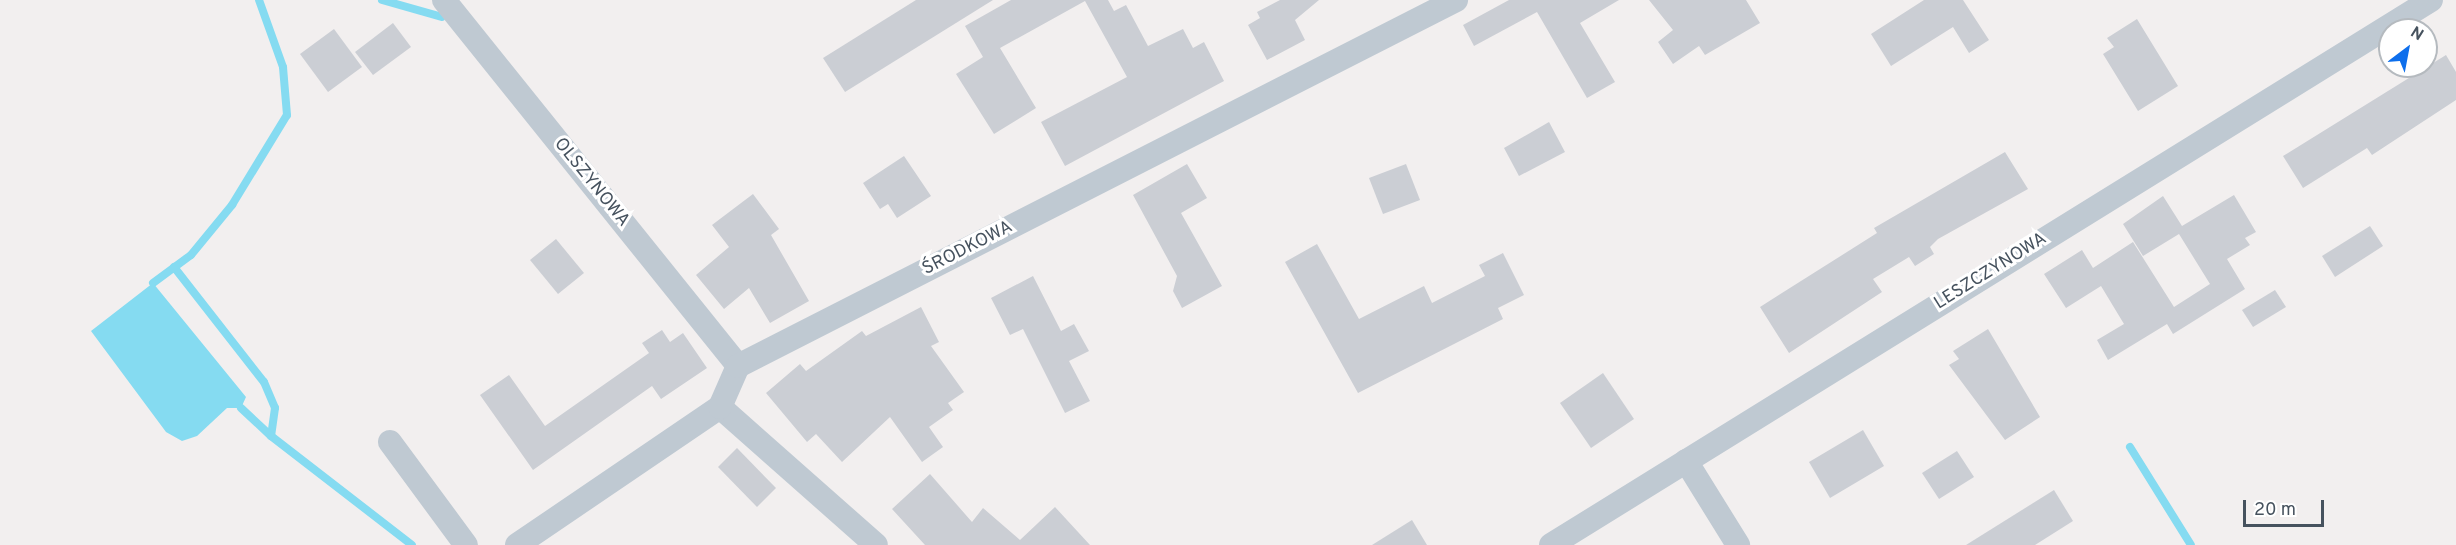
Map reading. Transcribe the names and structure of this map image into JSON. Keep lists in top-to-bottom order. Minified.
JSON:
{"streets":{"street":["OLSZYNOWA","ŚRODKOWA","LESZCZYNOWA"]},"crossings":[["OLSZYNOWA","ŚRODKOWA"]],"scale_bar":"20 m","north":"top right"}
